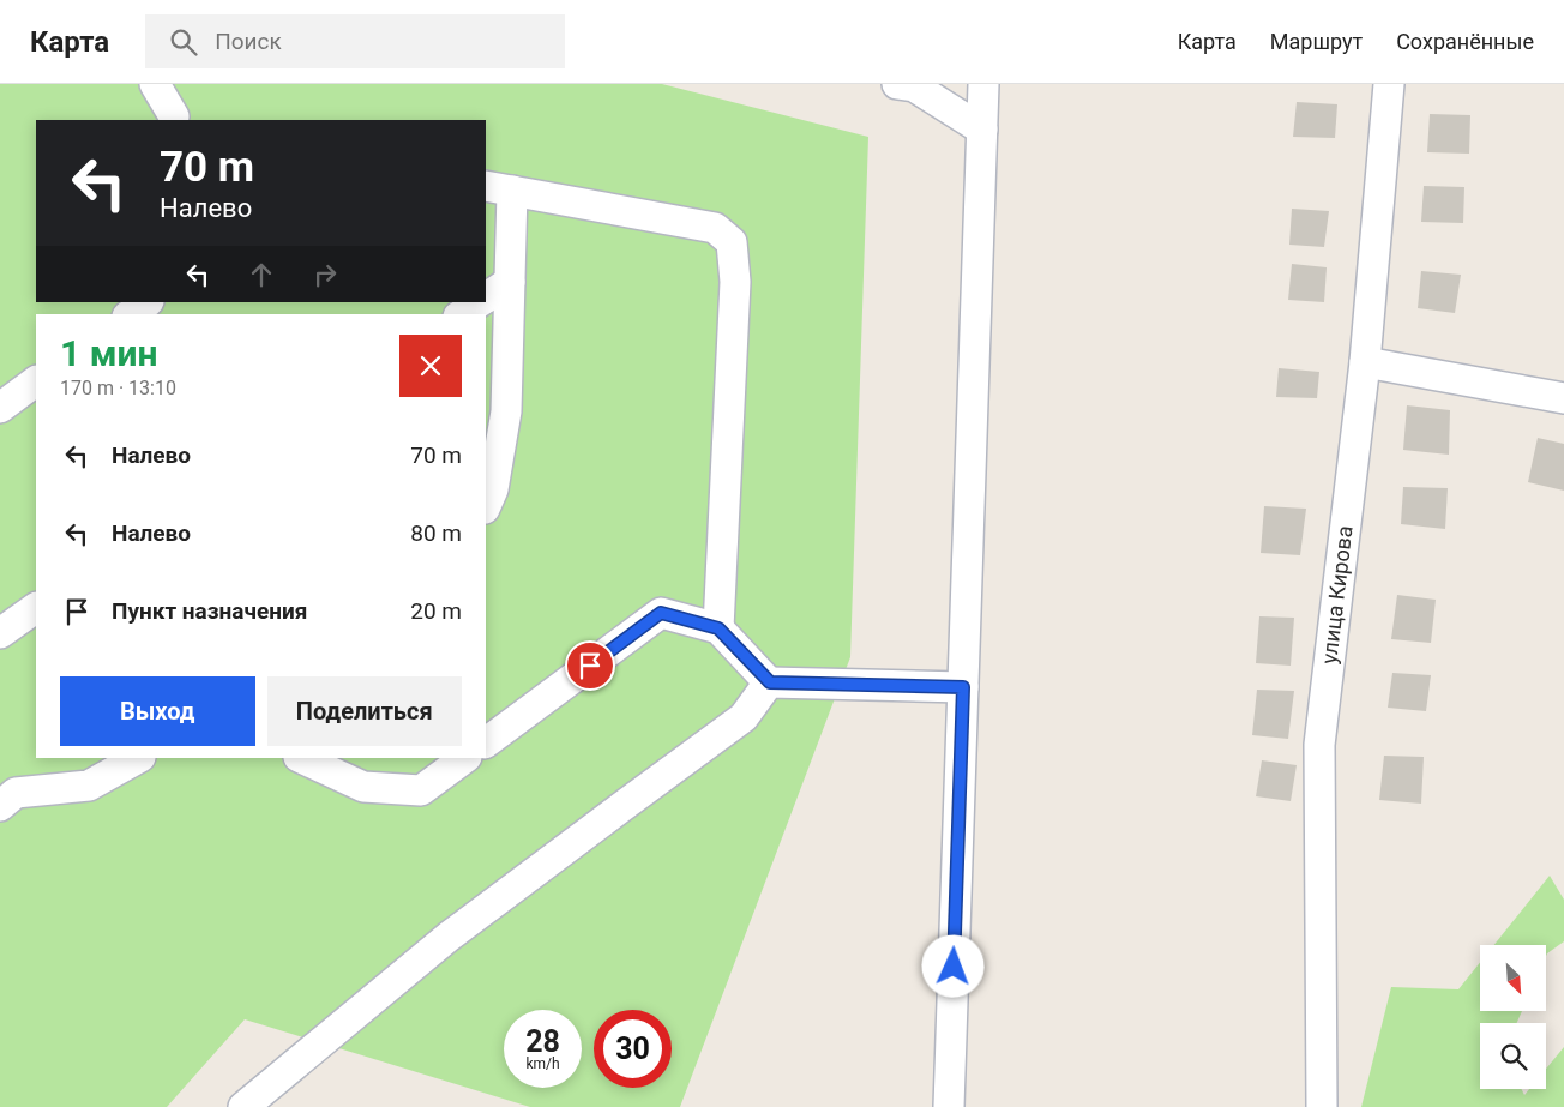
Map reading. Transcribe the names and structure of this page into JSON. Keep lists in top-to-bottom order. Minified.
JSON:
{"streets":{"street":["улица Кирова"]},"north":"bottom right","page":{"header":"Карта","search":"Поиск","nav":["Карта","Маршрут","Сохранённые"],"turn":["70 m","Налево"],"heading":["1 мин","170 m · 13:10"],"list":[{"name":"Налево","value":"70 m"},{"name":"Налево","value":"80 m"},{"name":"Пункт назначения","value":"20 m"}],"buttons":["Выход","Поделиться"],"speed":"28 km/h","limit":"30"}}
